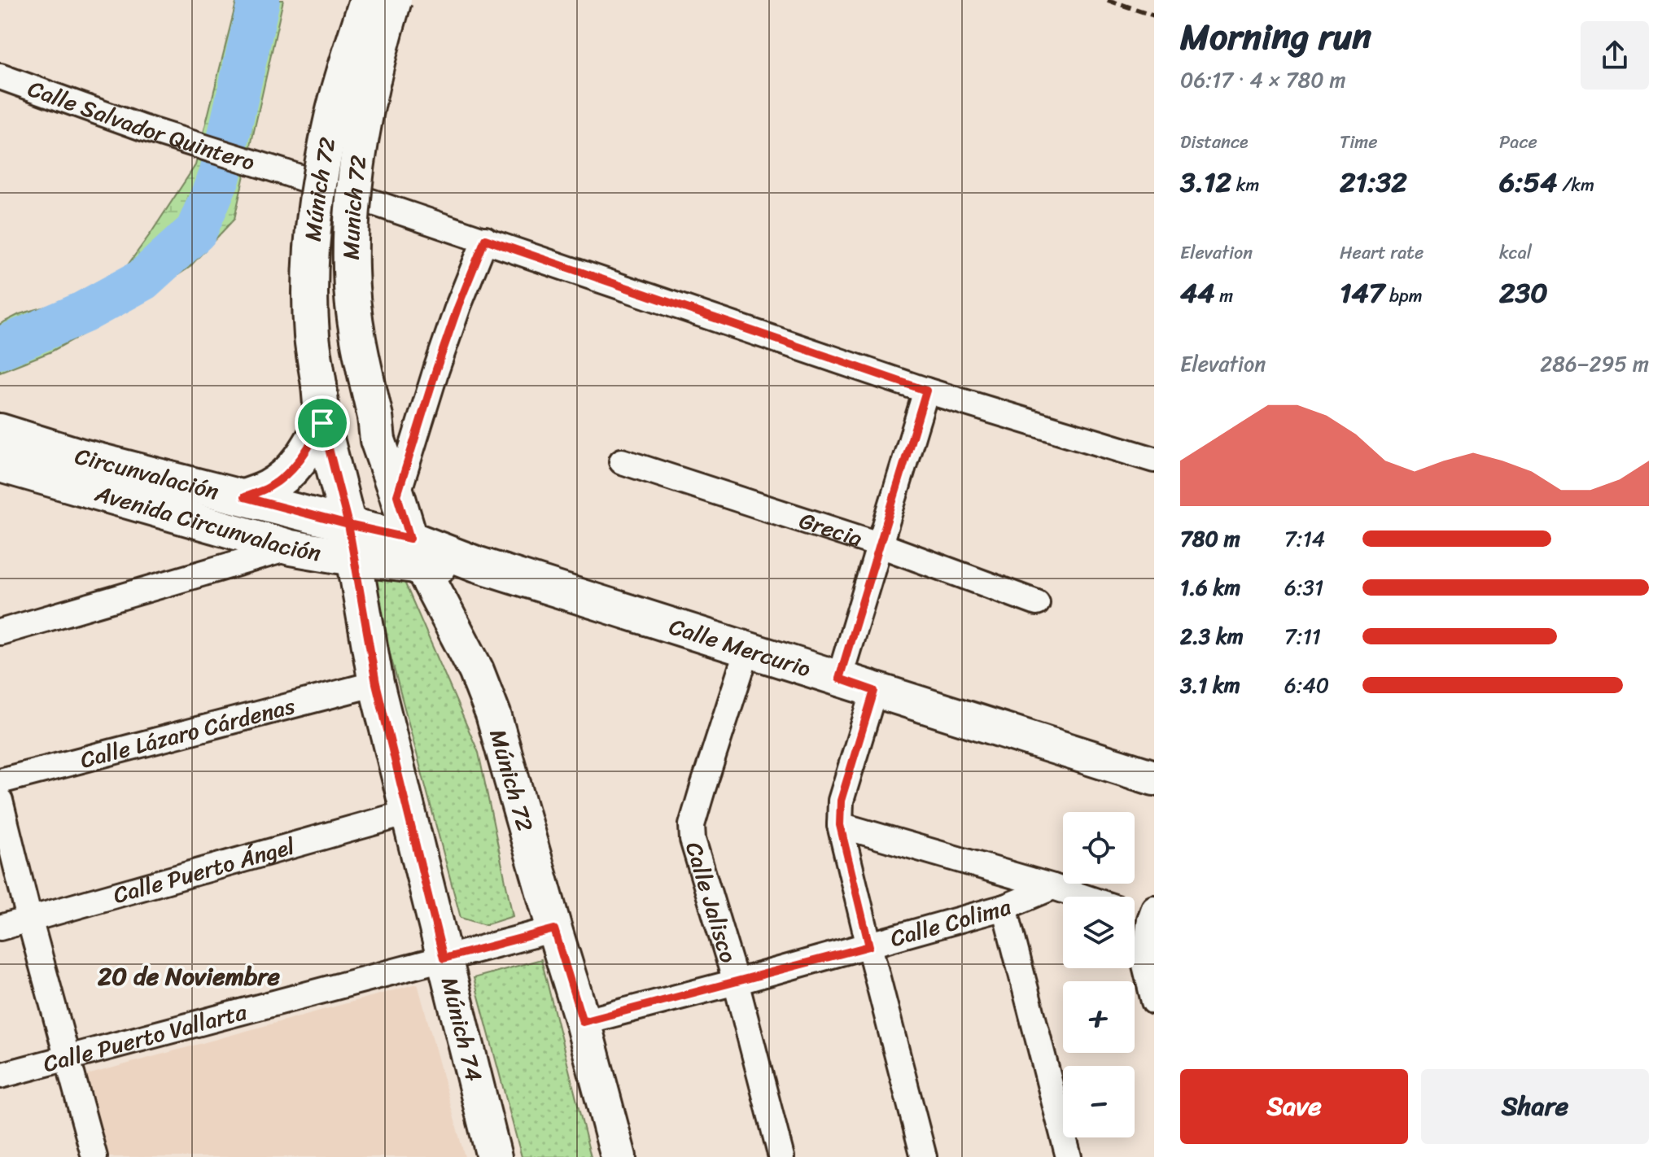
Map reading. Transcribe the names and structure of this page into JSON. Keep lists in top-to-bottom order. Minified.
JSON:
{"streets":{"main road":["Múnich 72","Munich 72","Circunvalación","Avenida Circunvalación","Calle Mercurio","Múnich 74"],"street":["Calle Salvador Quintero","Grecia","Calle Lázaro Cárdenas","Calle Puerto Ángel","Calle Jalisco","Calle Colima","Calle Puerto Vallarta"]},"crossings":[["Múnich 72","Munich 72"],["Múnich 72","Circunvalación"],["Múnich 72","Avenida Circunvalación"],["Múnich 72","Calle Mercurio"],["Múnich 72","Calle Colima"],["Múnich 72","Calle Puerto Vallarta"],["Circunvalación","Avenida Circunvalación"],["Circunvalación","Calle Mercurio"],["Circunvalación","Múnich 74"],["Avenida Circunvalación","Calle Mercurio"],["Avenida Circunvalación","Múnich 74"],["Calle Mercurio","Calle Jalisco"],["Calle Lázaro Cárdenas","Múnich 74"],["Calle Puerto Ángel","Múnich 74"],["Calle Jalisco","Calle Colima"],["Múnich 74","Calle Puerto Vallarta"]],"districts":["20 de Noviembre"],"page":{"heading":["Morning run","06:17 · 4 × 780 m"],"stats":[["Distance","3.12 km"],["Time","21:32"],["Pace","6:54 /km"],["Elevation","44 m"],["Heart rate","147 bpm"],["kcal","230"]],"chart":["Elevation","286–295 m"],"list":[{"name":"780 m","note":"7:14"},{"name":"1.6 km","note":"6:31"},{"name":"2.3 km","note":"7:11"},{"name":"3.1 km","note":"6:40"}],"map_buttons":["+","−"],"buttons":["Save","Share"]}}
